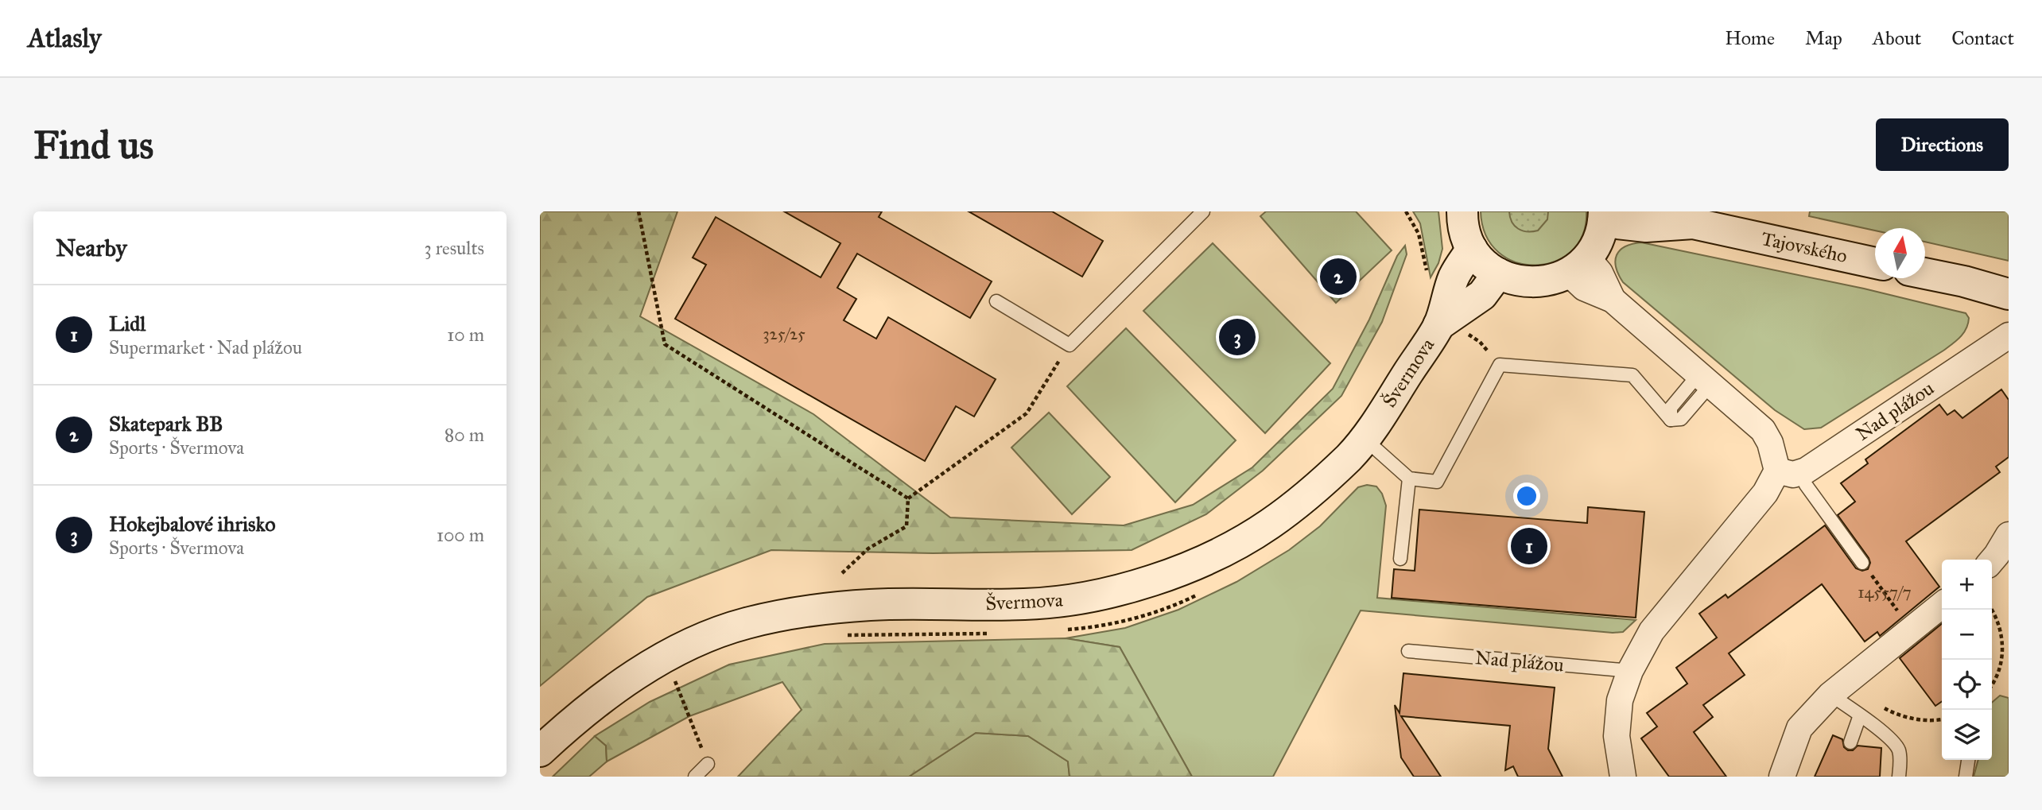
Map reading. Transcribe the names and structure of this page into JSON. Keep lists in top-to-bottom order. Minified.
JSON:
{"streets":{"street":["Tajovského","Švermova","Nad plážou"]},"house_numbers":["325/25","14557/7"],"north":"top","page":{"header":"Atlasly","nav":["Home","Map","About","Contact"],"buttons":"Directions","title":"Find us","heading":["Nearby","3 results"],"pins":["2","3","1"],"list":[{"mark":"1","name":"Lidl","note":"Supermarket · Nad plážou","value":"10 m"},{"mark":"2","name":"Skatepark BB","note":"Sports · Švermova","value":"80 m"},{"mark":"3","name":"Hokejbalové ihrisko","note":"Sports · Švermova","value":"100 m"}],"map_buttons":["+","−"]}}
